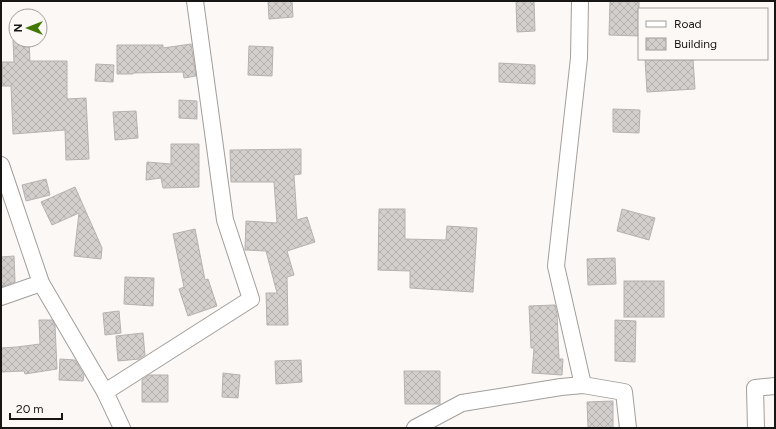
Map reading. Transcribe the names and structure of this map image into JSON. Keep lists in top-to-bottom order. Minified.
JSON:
{"legend":["Road","Building"],"scale_bar":"20 m","north":"left"}
